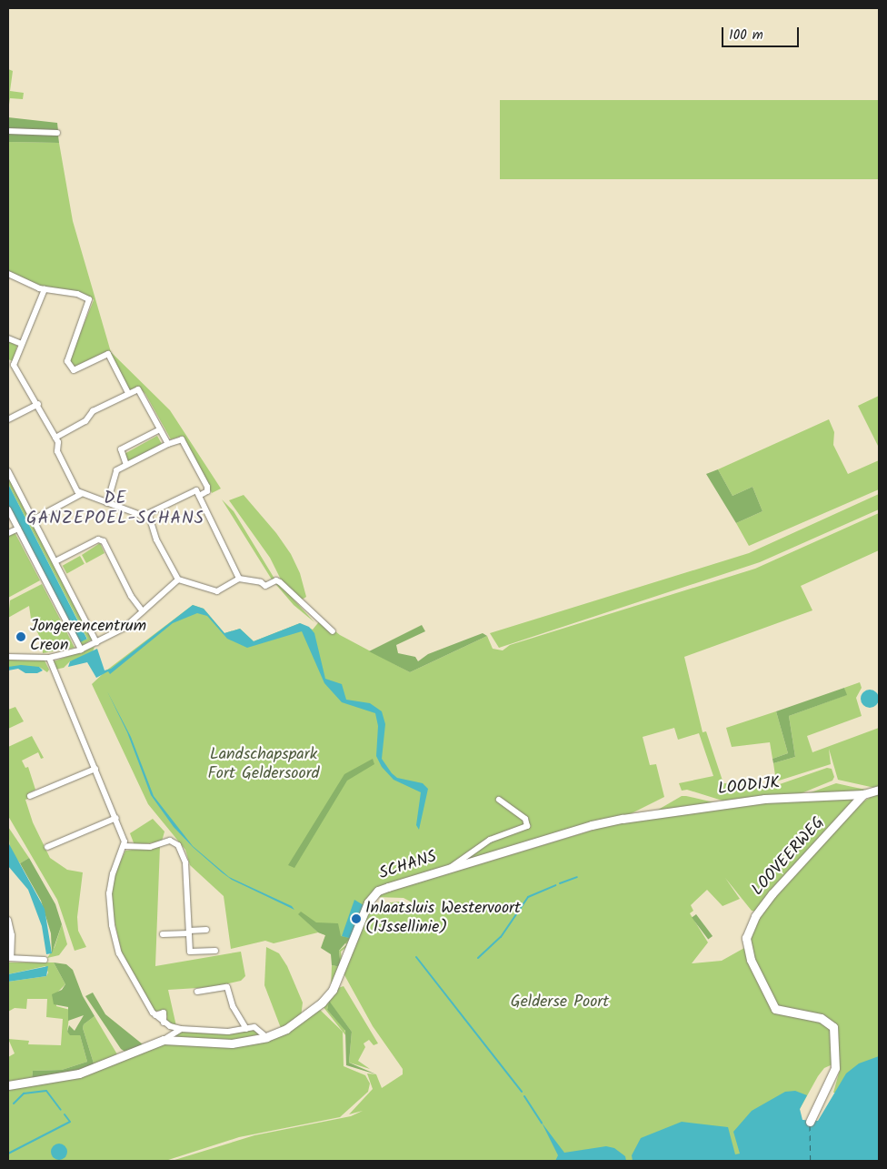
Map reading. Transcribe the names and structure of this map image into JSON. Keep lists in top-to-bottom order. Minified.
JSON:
{"streets":{"street":["LOODIJK","LOOVEERWEG","SCHANS"]},"crossings":[["LOODIJK","LOOVEERWEG"],["LOODIJK","SCHANS"]],"districts":["DE GANZEPOEL-SCHANS"],"parks":["Landschapspark Fort Geldersoord","Gelderse Poort"],"places":["Jongerencentrum Creon","Inlaatsluis Westervoort (IJssellinie)"],"scale_bar":"100 m"}
